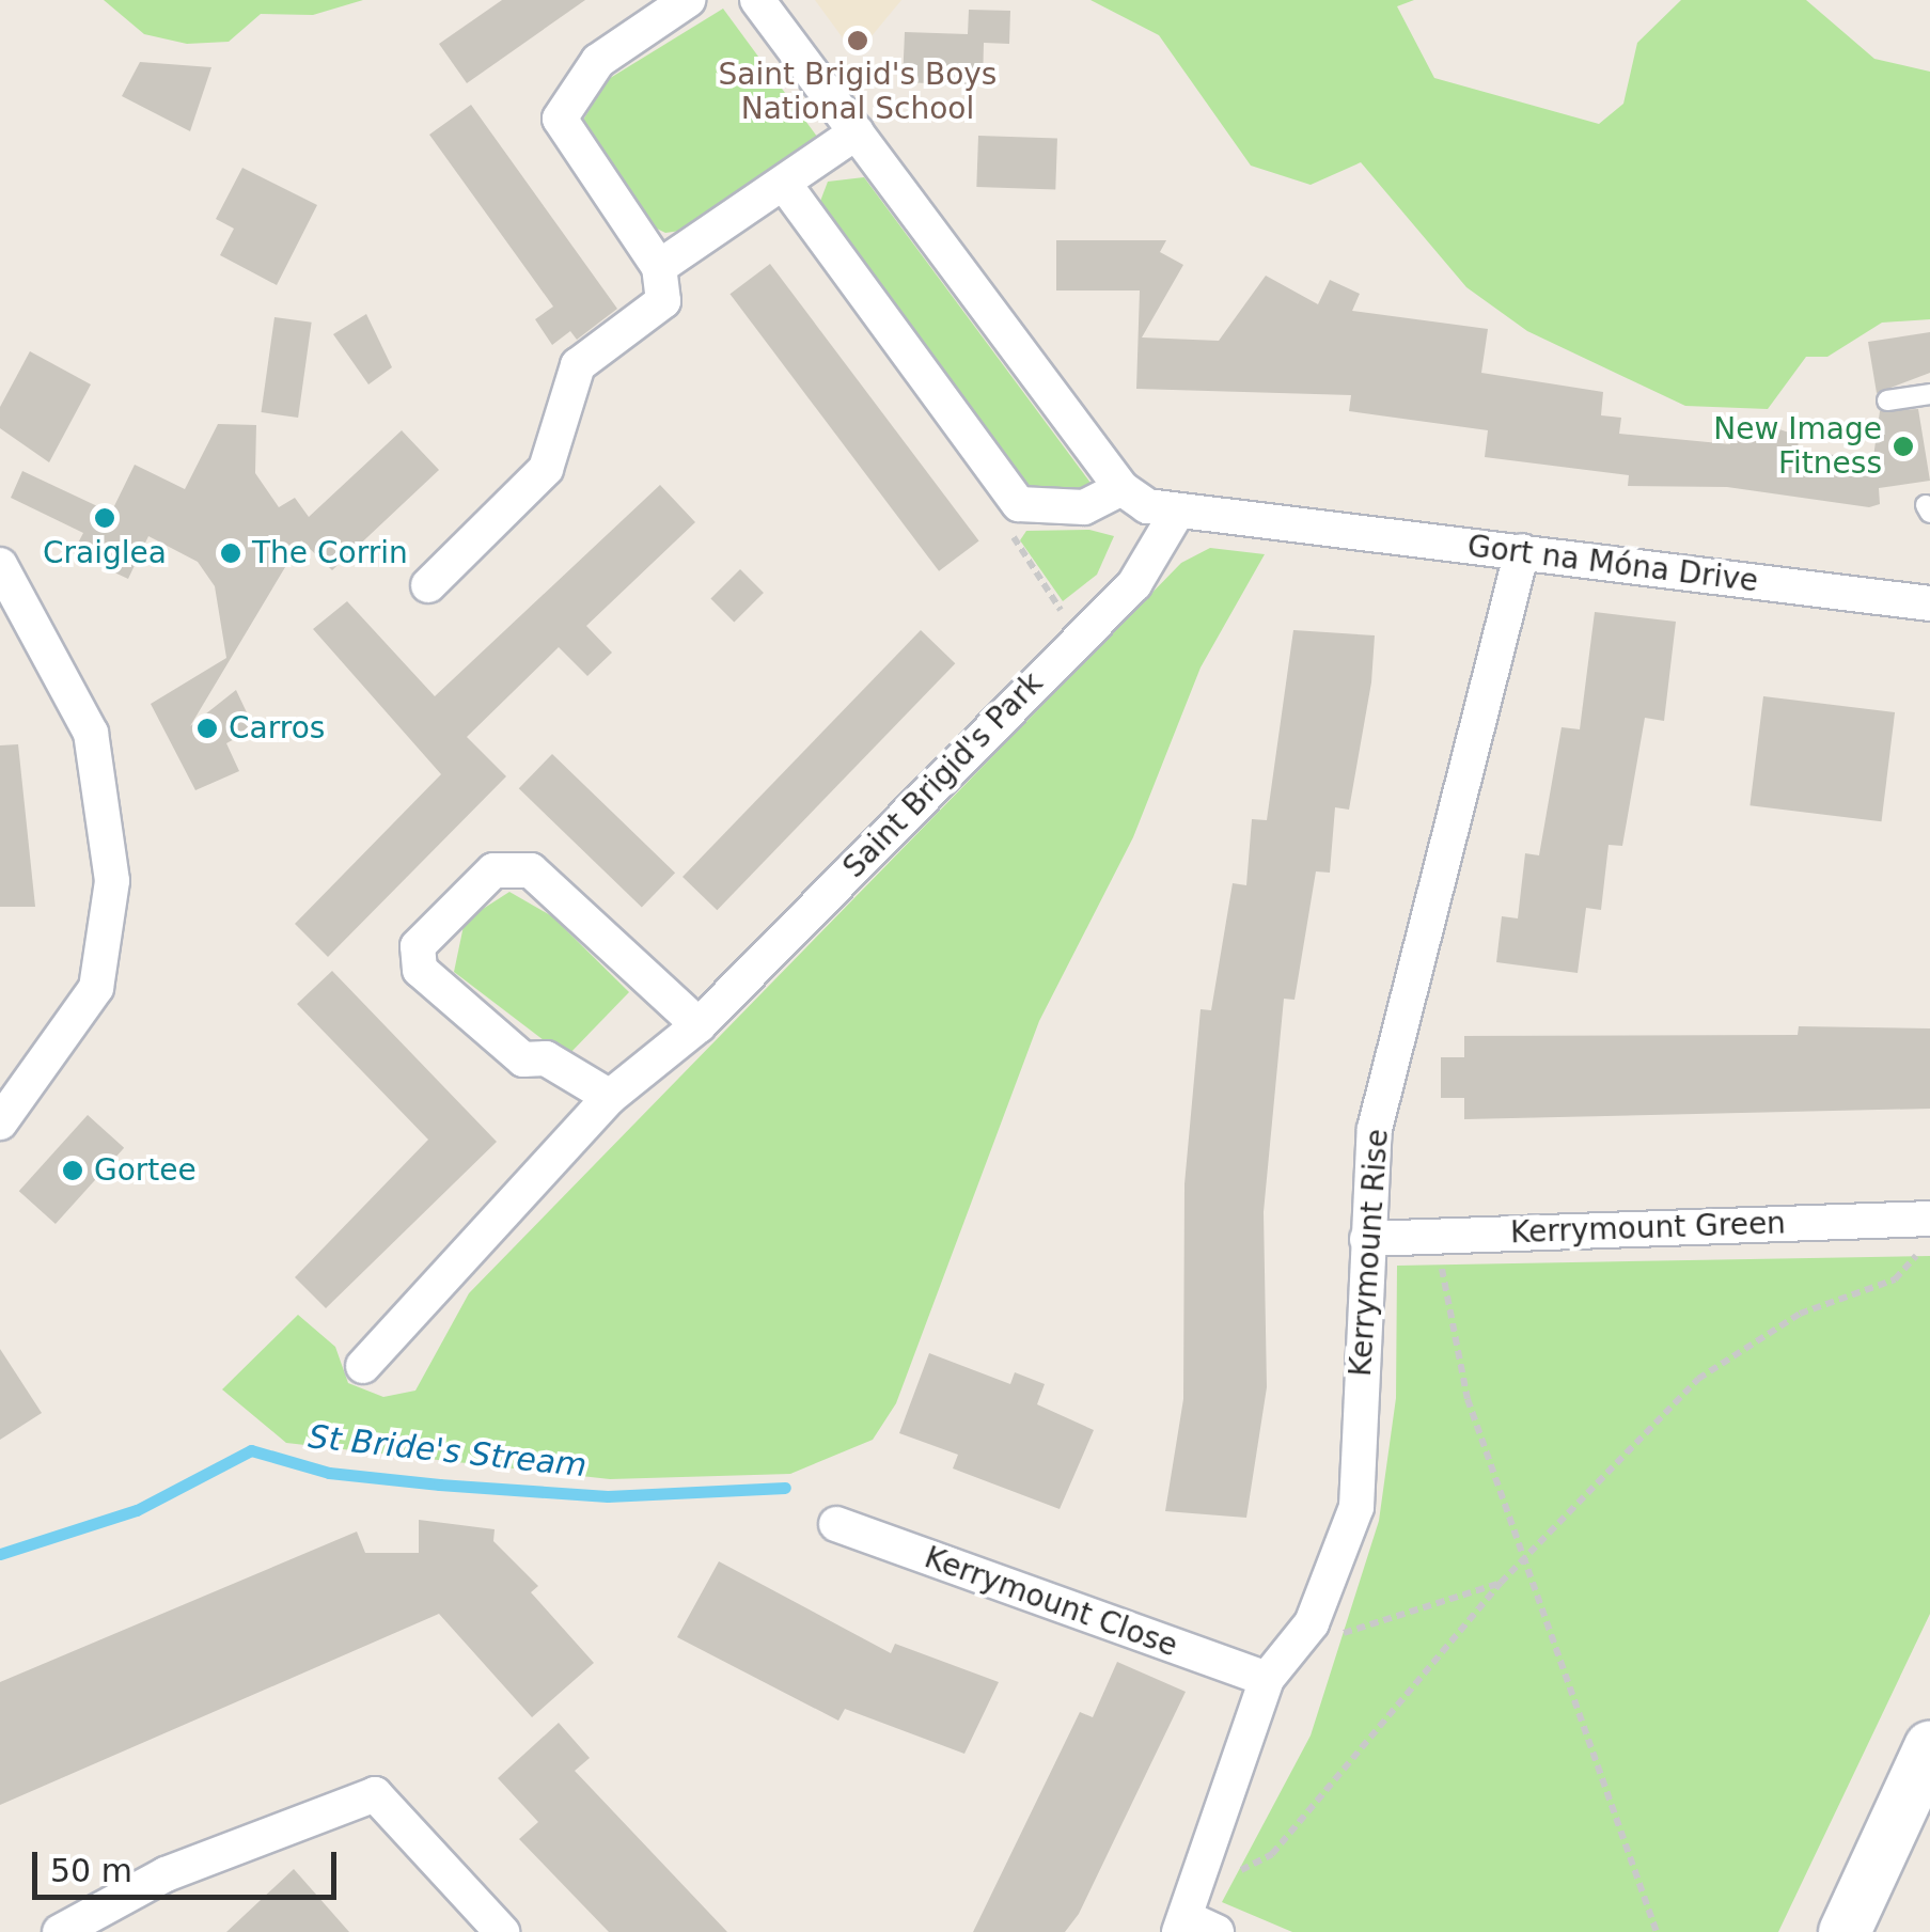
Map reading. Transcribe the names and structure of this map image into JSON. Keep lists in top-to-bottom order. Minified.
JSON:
{"streets":{"street":["Gort na Móna Drive","Saint Brigid's Park","Kerrymount Green","Kerrymount Rise","Kerrymount Close"]},"crossings":[["Gort na Móna Drive","Saint Brigid's Park"],["Gort na Móna Drive","Kerrymount Rise"],["Kerrymount Green","Kerrymount Rise"],["Kerrymount Rise","Kerrymount Close"]],"water":["St Bride's Stream"],"places":["Saint Brigid's Boys National School","New Image Fitness","Craiglea","The Corrin","Carros","Gortee"],"scale_bar":"50 m"}
